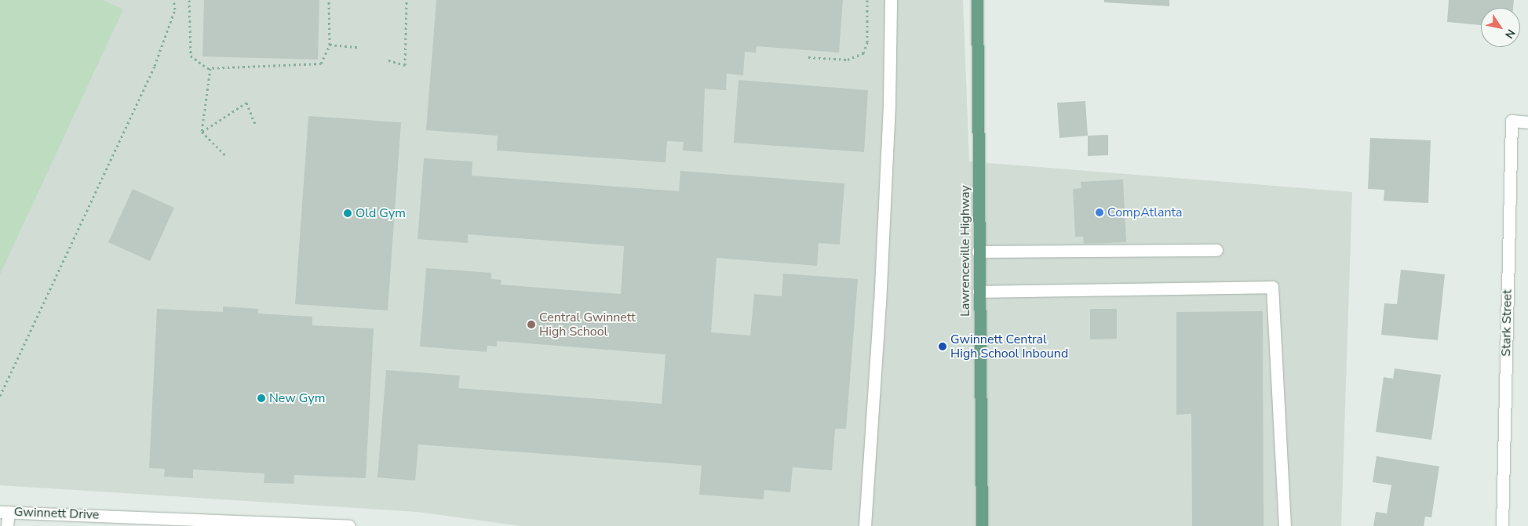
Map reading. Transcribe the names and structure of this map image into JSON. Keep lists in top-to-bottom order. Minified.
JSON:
{"streets":{"main road":["Lawrenceville Highway"],"street":["Stark Street","Gwinnett Drive"]},"places":["CompAtlanta","Old Gym","Central Gwinnett High School","Gwinnett Central High School Inbound","New Gym"],"north":"bottom right"}
